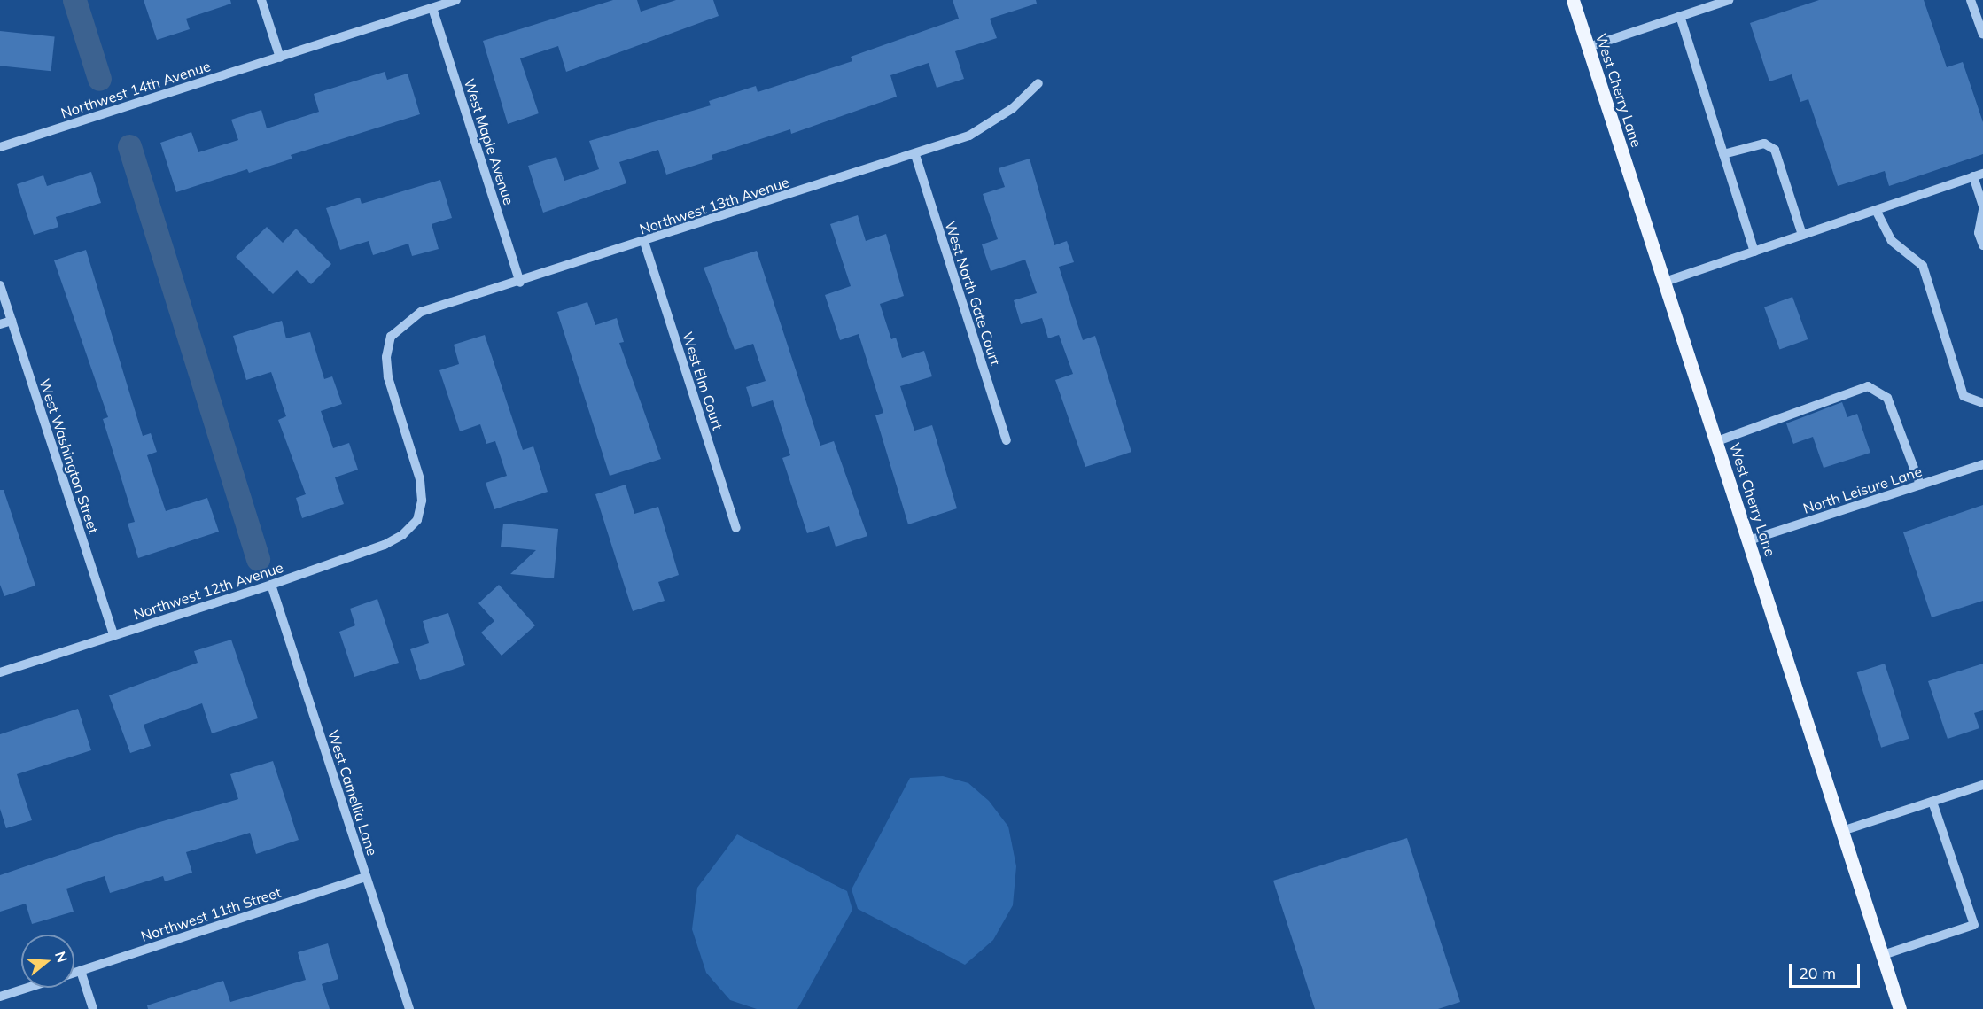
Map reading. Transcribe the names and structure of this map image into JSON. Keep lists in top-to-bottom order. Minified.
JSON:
{"streets":{"main road":["West Cherry Lane"],"street":["Northwest 14th Avenue","West Maple Avenue","Northwest 13th Avenue","West North Gate Court","West Elm Court","West Washington Street","North Leisure Lane","Northwest 12th Avenue","West Camellia Lane","Northwest 11th Street"]},"crossings":[["Northwest 14th Avenue","West Maple Avenue"],["West Cherry Lane","North Leisure Lane"],["West Maple Avenue","Northwest 13th Avenue"],["Northwest 13th Avenue","West North Gate Court"],["Northwest 13th Avenue","West Elm Court"],["Northwest 13th Avenue","Northwest 12th Avenue"],["West Washington Street","Northwest 12th Avenue"],["Northwest 12th Avenue","West Camellia Lane"],["West Camellia Lane","Northwest 11th Street"]],"scale_bar":"20 m","north":"right"}
